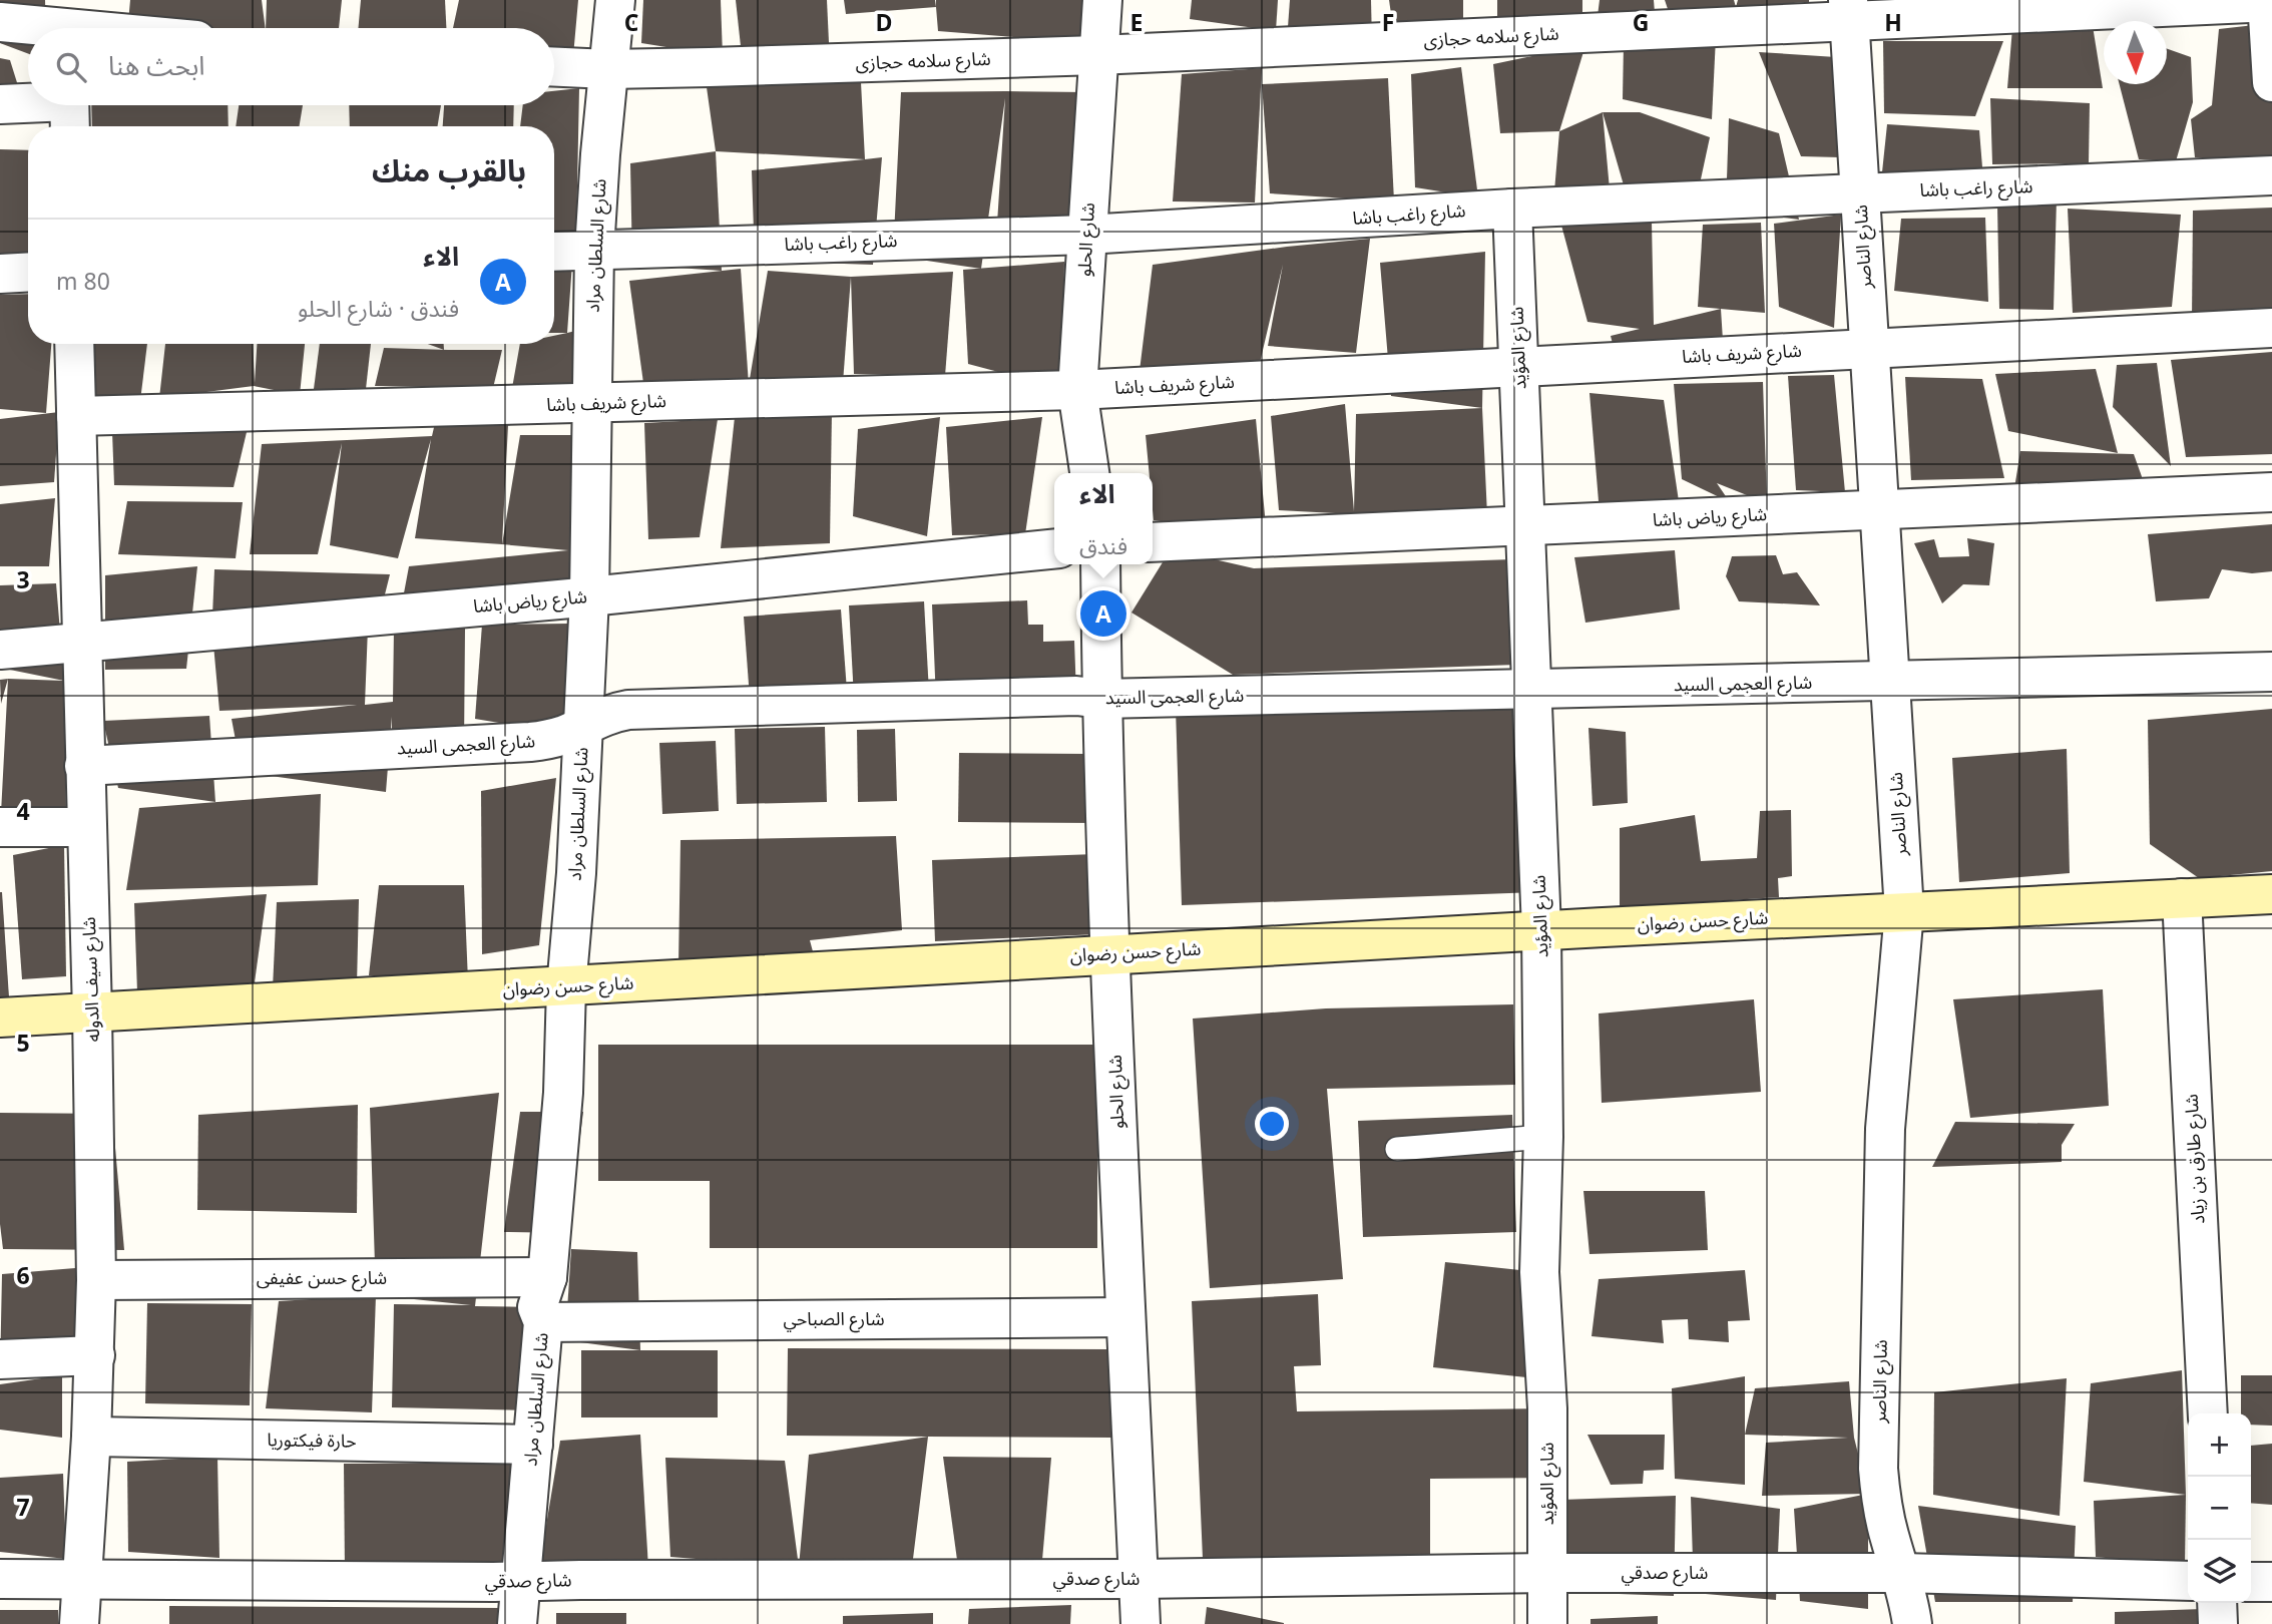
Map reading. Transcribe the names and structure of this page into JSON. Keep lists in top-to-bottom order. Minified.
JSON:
{"streets":{"street":["شارع سلامه حجازى","شارع راغب باشا","شارع الحلو","شارع السلطان مراد","شارع الناصر","شارع المؤيد","شارع شريف باشا","شارع رياض باشا","شارع العجمى السيد","شارع حسن رضوان","شارع سيف الدوله","شارع طارق بن زياد","شارع حسن عفيفى","شارع الصباحي","حارة فيكتوريا","شارع صدقي"]},"crossings":[["شارع سلامه حجازى","شارع الحلو"],["شارع سلامه حجازى","شارع السلطان مراد"],["شارع سلامه حجازى","شارع الناصر"],["شارع راغب باشا","شارع الحلو"],["شارع راغب باشا","شارع السلطان مراد"],["شارع راغب باشا","شارع الناصر"],["شارع راغب باشا","شارع المؤيد"],["شارع الحلو","شارع شريف باشا"],["شارع الحلو","شارع العجمى السيد"],["شارع الحلو","شارع حسن رضوان"],["شارع الحلو","شارع الصباحي"],["شارع الحلو","شارع صدقي"],["شارع السلطان مراد","شارع شريف باشا"],["شارع السلطان مراد","شارع رياض باشا"],["شارع السلطان مراد","شارع العجمى السيد"],["شارع السلطان مراد","شارع حسن رضوان"],["شارع السلطان مراد","شارع حسن عفيفى"],["شارع السلطان مراد","شارع الصباحي"],["شارع السلطان مراد","حارة فيكتوريا"],["شارع السلطان مراد","شارع صدقي"],["شارع الناصر","شارع شريف باشا"],["شارع الناصر","شارع رياض باشا"],["شارع الناصر","شارع العجمى السيد"],["شارع الناصر","شارع حسن رضوان"],["شارع الناصر","شارع صدقي"],["شارع المؤيد","شارع شريف باشا"],["شارع المؤيد","شارع رياض باشا"],["شارع المؤيد","شارع العجمى السيد"],["شارع المؤيد","شارع حسن رضوان"],["شارع المؤيد","شارع صدقي"],["شارع شريف باشا","شارع سيف الدوله"],["شارع رياض باشا","شارع سيف الدوله"],["شارع العجمى السيد","شارع سيف الدوله"],["شارع حسن رضوان","شارع سيف الدوله"],["شارع حسن رضوان","شارع طارق بن زياد"],["شارع سيف الدوله","شارع حسن عفيفى"],["شارع سيف الدوله","حارة فيكتوريا"],["شارع سيف الدوله","شارع صدقي"]],"north":"bottom","page":{"search":"ابحث هنا","heading":"بالقرب منك","list":[{"mark":"A","name":"الاء","note":"فندق · شارع الحلو","value":"80 m"}],"popup":["الاء","فندق"],"pins":"A","map_buttons":["+","−"]},"grid":{"columns":["C","D","E","F","G","H"],"rows":["3","4","5","6","7"]}}
